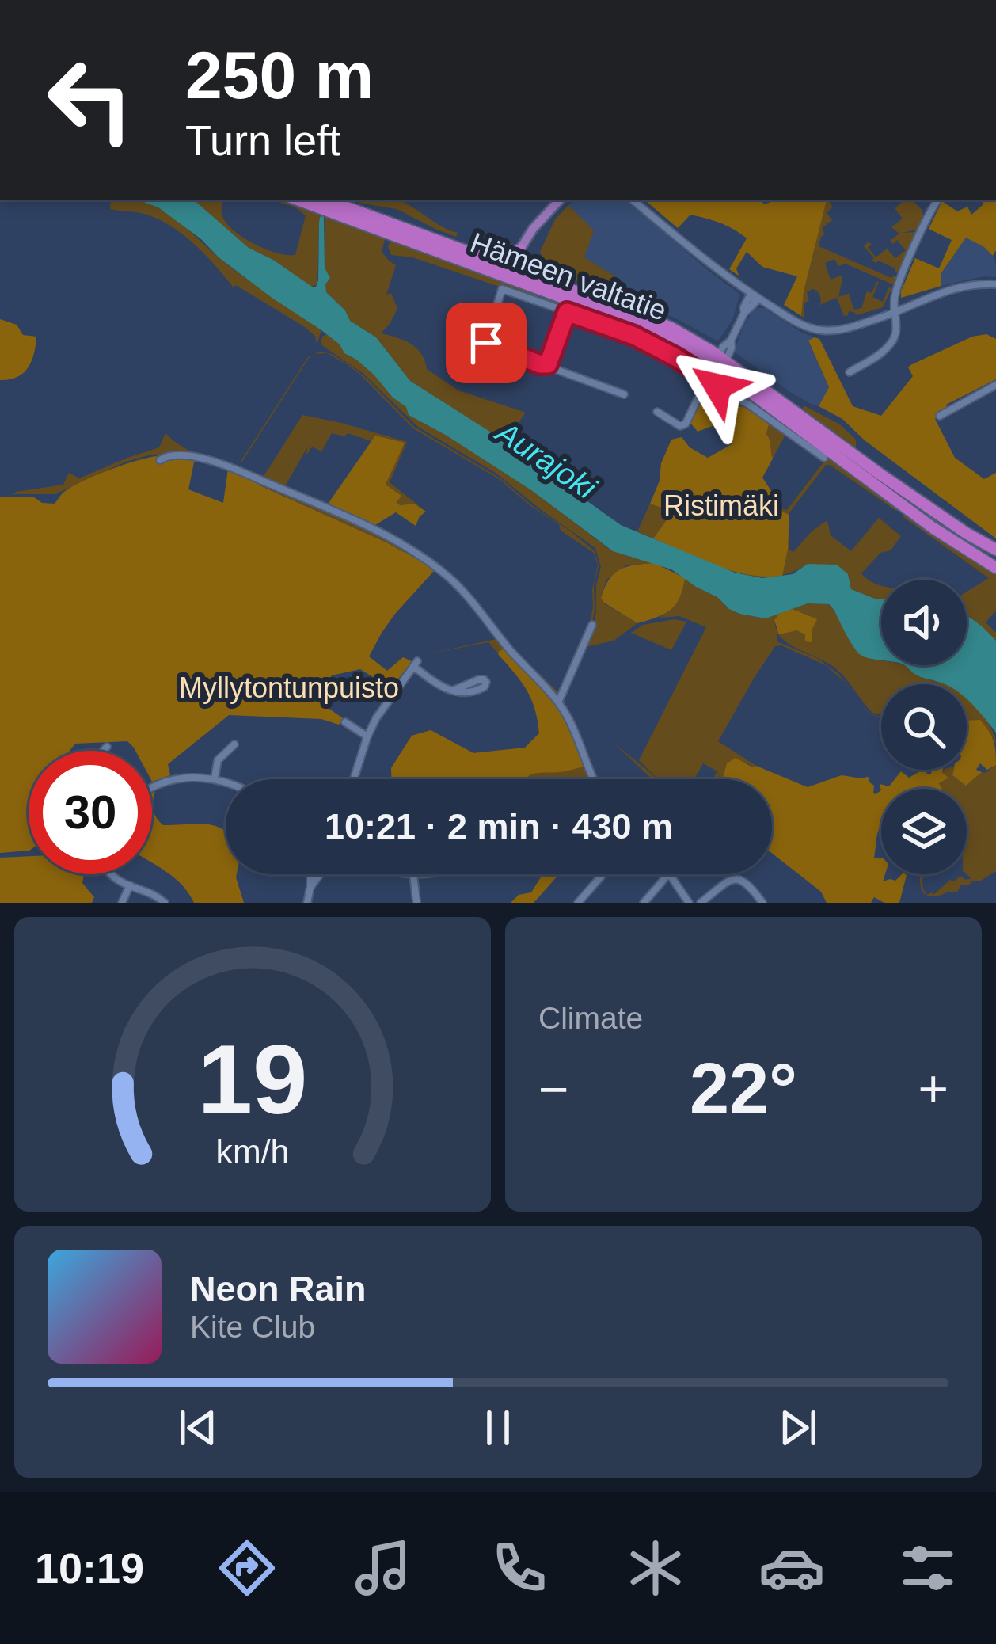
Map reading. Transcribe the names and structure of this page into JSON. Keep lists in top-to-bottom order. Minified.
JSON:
{"streets":{"highway":["Hämeen valtatie"]},"water":["Aurajoki"],"parks":["Ristimäki","Myllytontunpuisto"],"page":{"turn":["250 m","Turn left"],"limit":"30","trip":"10:21 · 2 min · 430 m","tile":"Climate","heat":["−","22°","+"],"song":["Neon Rain","Kite Club"],"tabs":"10:19","gauge":["19","km/h"]}}
